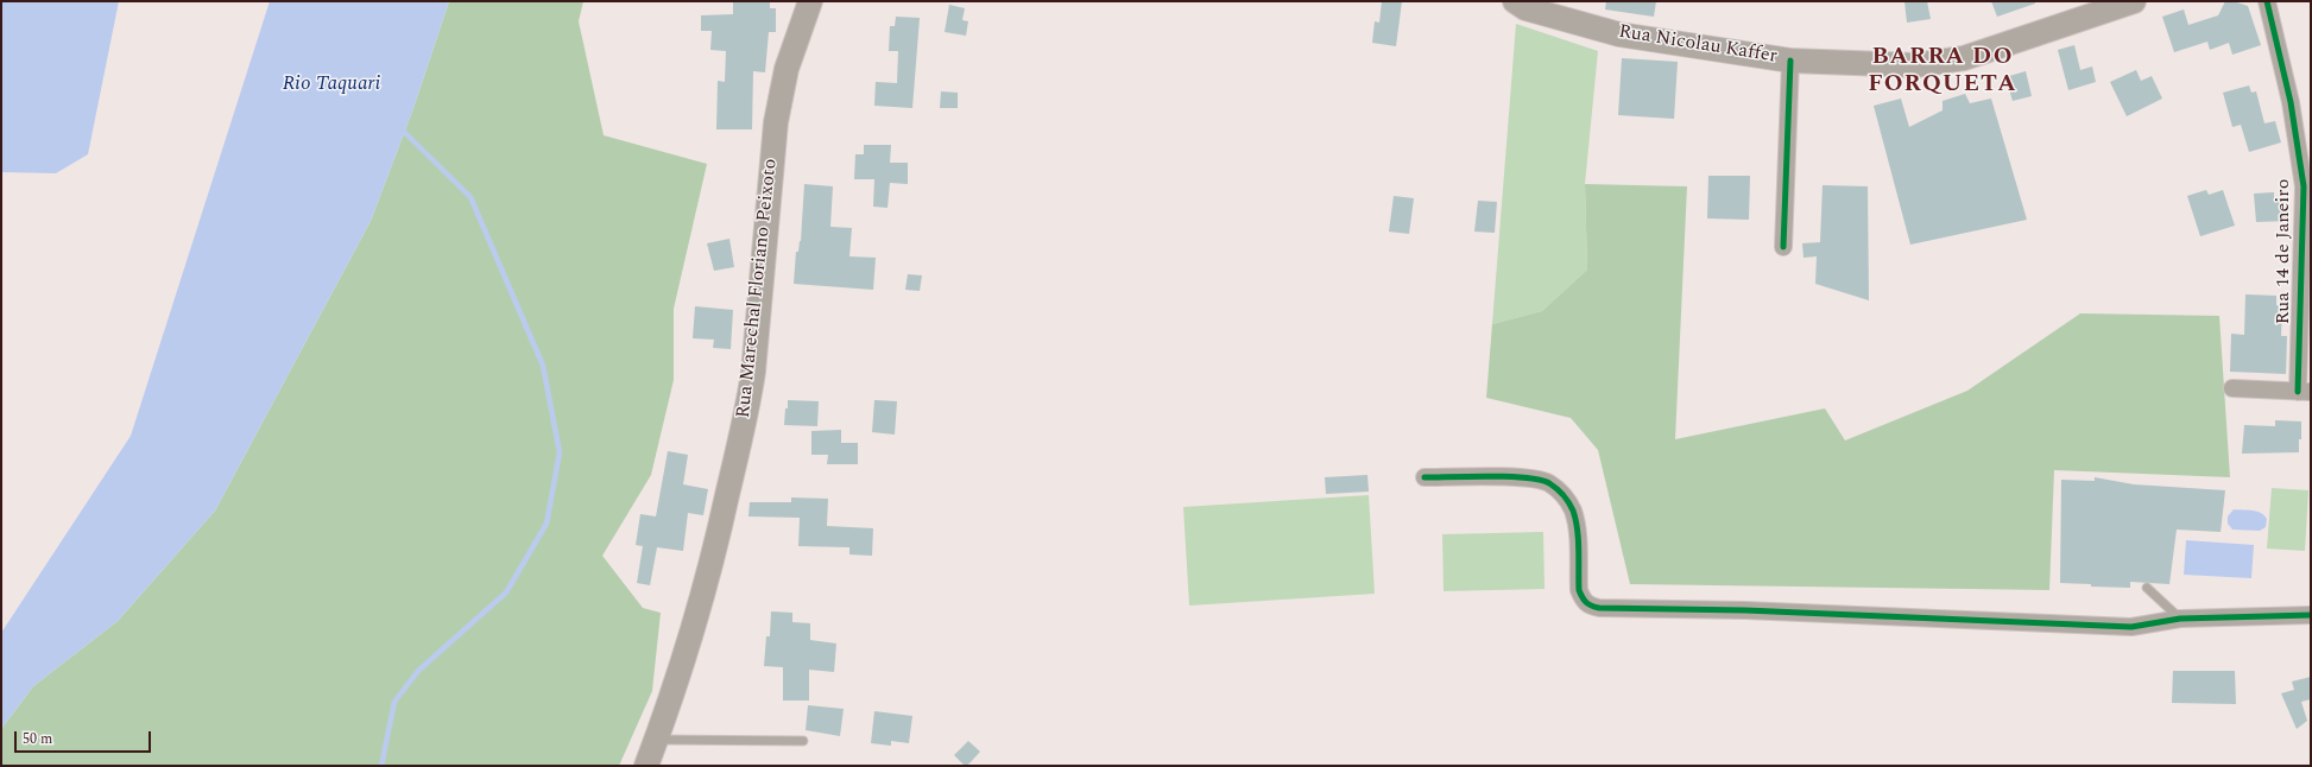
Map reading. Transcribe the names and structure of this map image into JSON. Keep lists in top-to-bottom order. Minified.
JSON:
{"streets":{"main road":["Rua Nicolau Kaffer","Rua Marechal Floriano Peixoto"],"street":["Rua 14 de Janeiro"]},"districts":["BARRA DO FORQUETA"],"water":["Rio Taquari"],"scale_bar":"50 m"}
